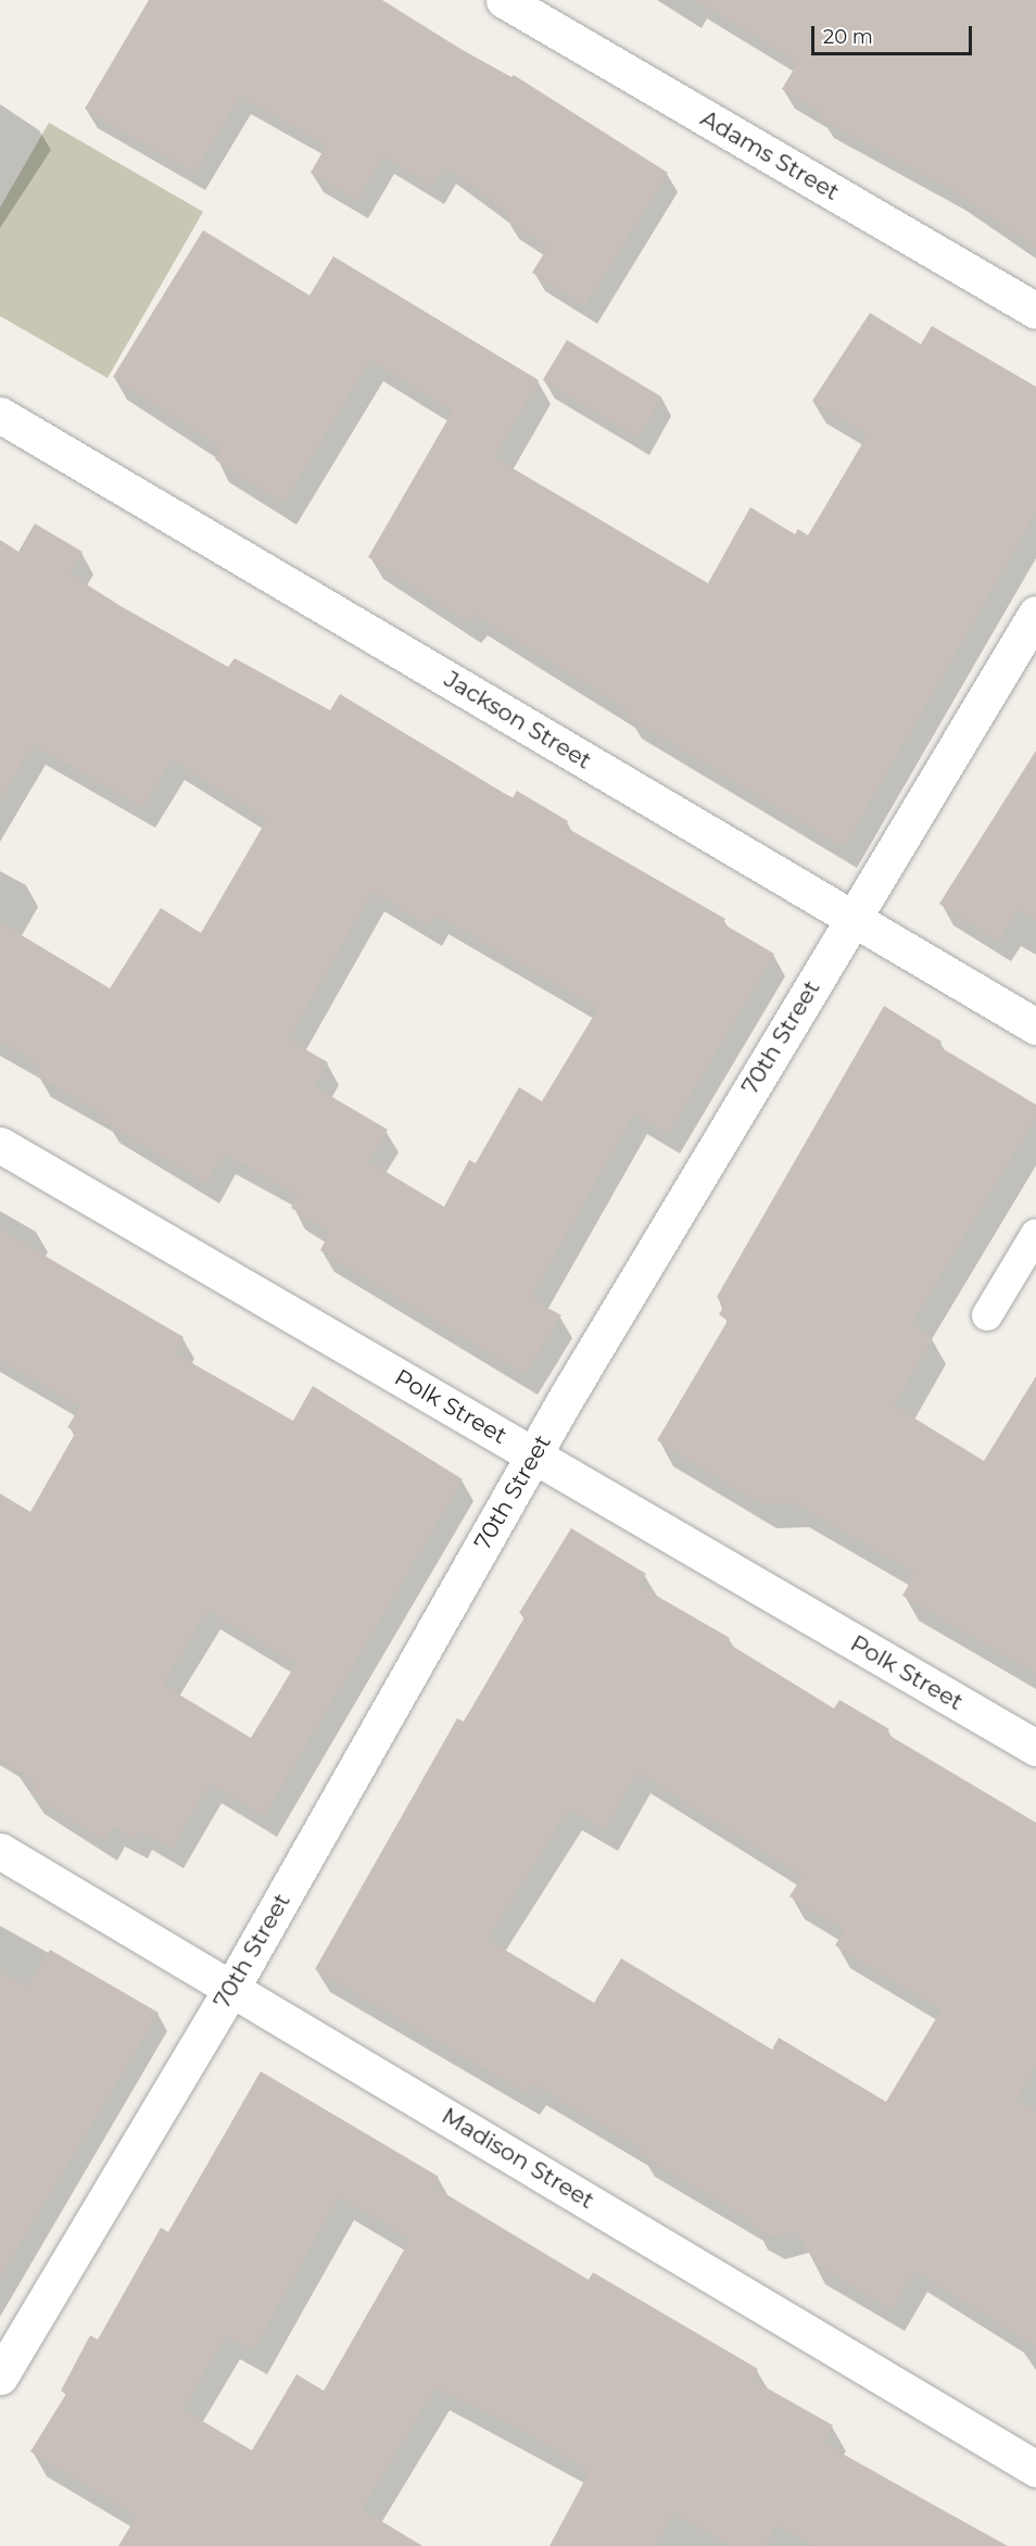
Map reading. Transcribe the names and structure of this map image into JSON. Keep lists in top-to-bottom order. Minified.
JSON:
{"streets":{"street":["Adams Street","Jackson Street","70th Street","Polk Street","Madison Street"]},"crossings":[["Jackson Street","70th Street"],["70th Street","Polk Street"],["70th Street","Madison Street"]],"scale_bar":"20 m"}
